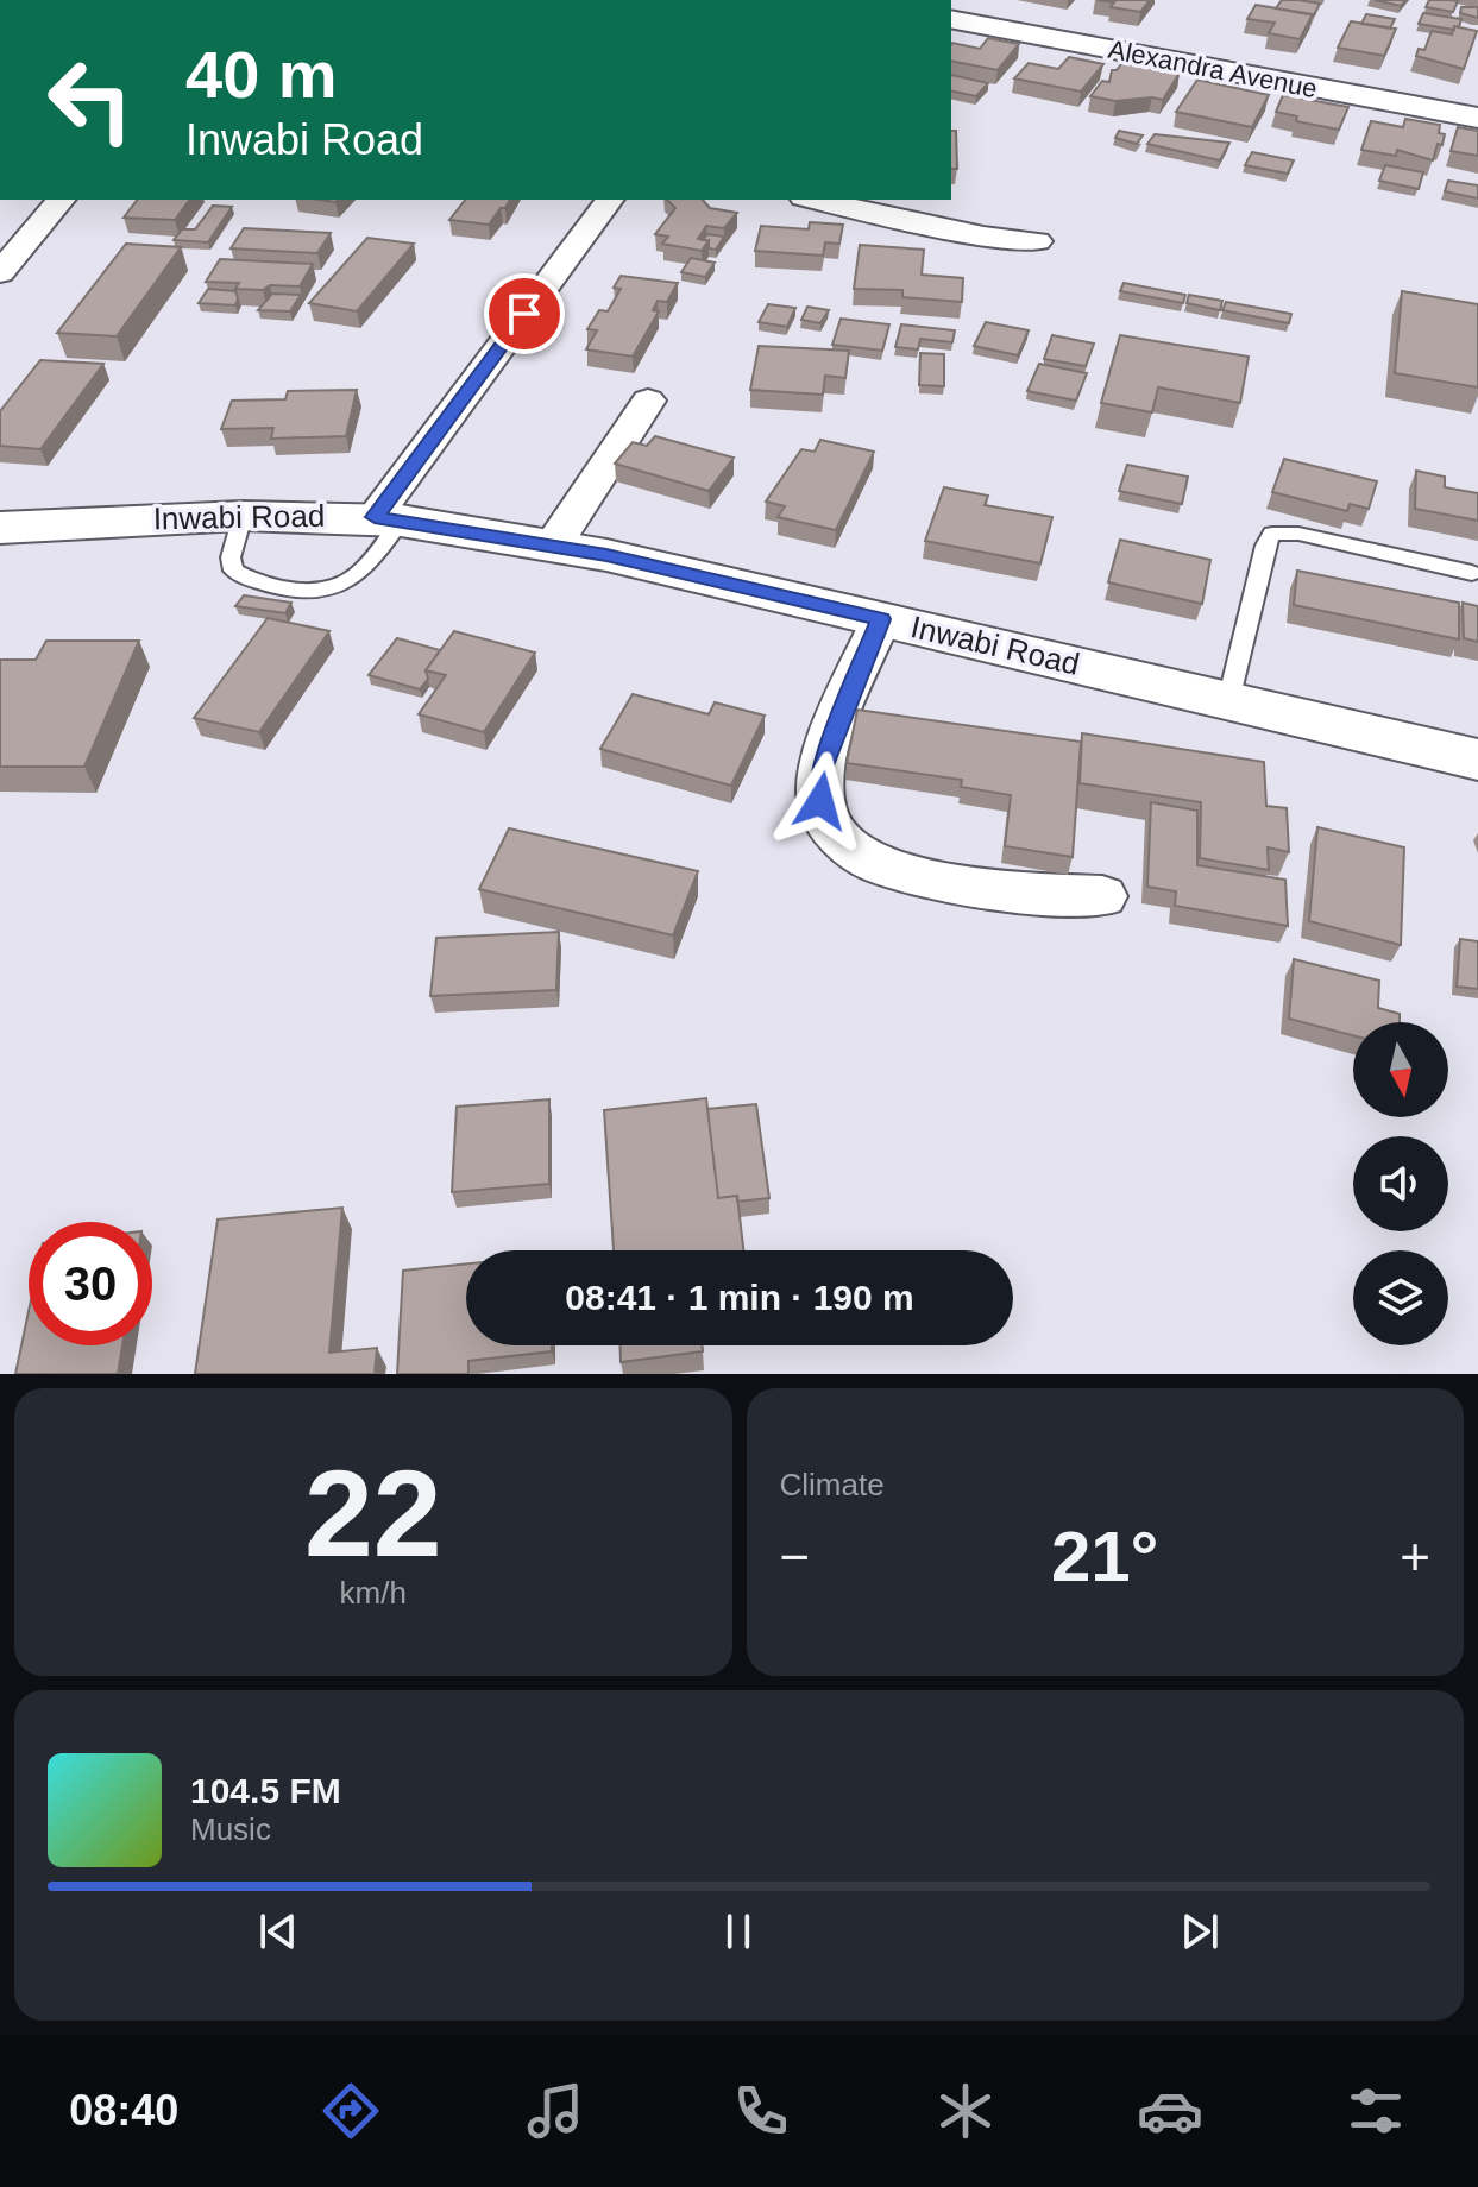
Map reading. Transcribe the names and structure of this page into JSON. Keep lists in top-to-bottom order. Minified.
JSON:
{"streets":{"street":["Alexandra Avenue","Inwabi Road"]},"north":"bottom","page":{"turn":["40 m","Inwabi Road"],"limit":"30","trip":"08:41 · 1 min · 190 m","tile":[["22","km/h"],"Climate"],"heat":["−","21°","+"],"song":["104.5 FM","Music"],"tabs":"08:40"}}
